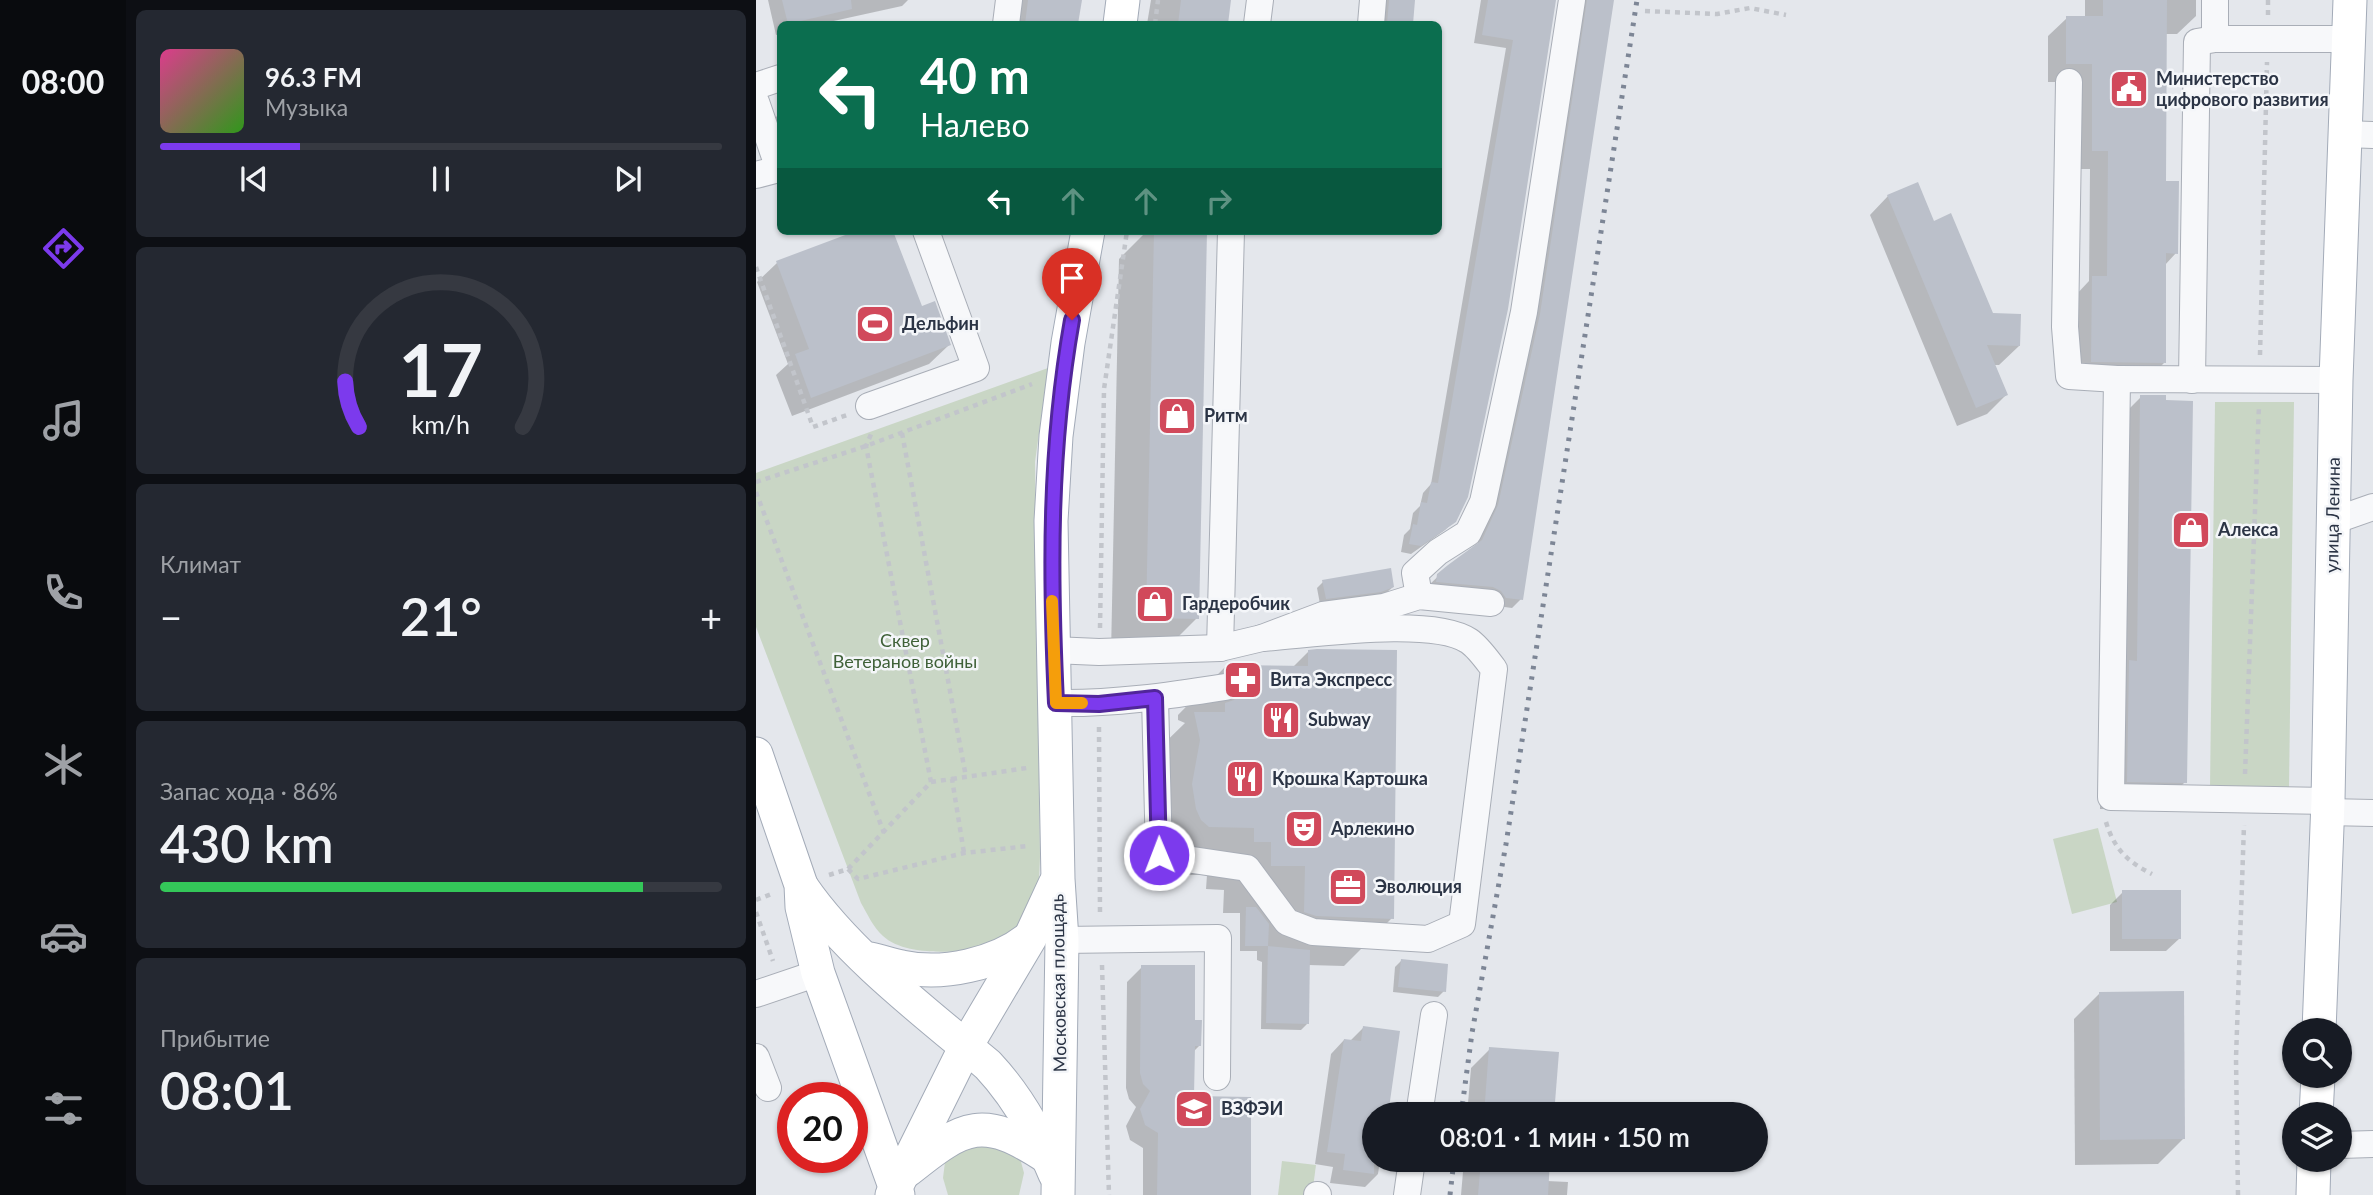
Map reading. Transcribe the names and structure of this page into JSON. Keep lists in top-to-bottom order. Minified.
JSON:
{"streets":{"main road":["улица Ленина","Московская площадь"]},"parks":["Сквер Ветеранов войны"],"places":{"public building":["Министерство цифрового развития"],"sports":["Дельфин"],"shop":["Ритм","Алекса","Гардеробчик"],"pharmacy":["Вита Экспресс"],"restaurant":["Subway","Крошка Картошка"],"theatre":["Арлекино"],"office":["Эволюция"],"school or university":["ВЗФЭИ"]},"page":{"tabs":"08:00","turn":["40 m","Налево"],"song":["96.3 FM","Музыка"],"tile":["Климат",["Запас хода · 86%","430 km"],["Прибытие","08:01"]],"heat":["−","21°","+"],"limit":"20","trip":"08:01 · 1 мин · 150 m","gauge":["17","km/h"]}}
